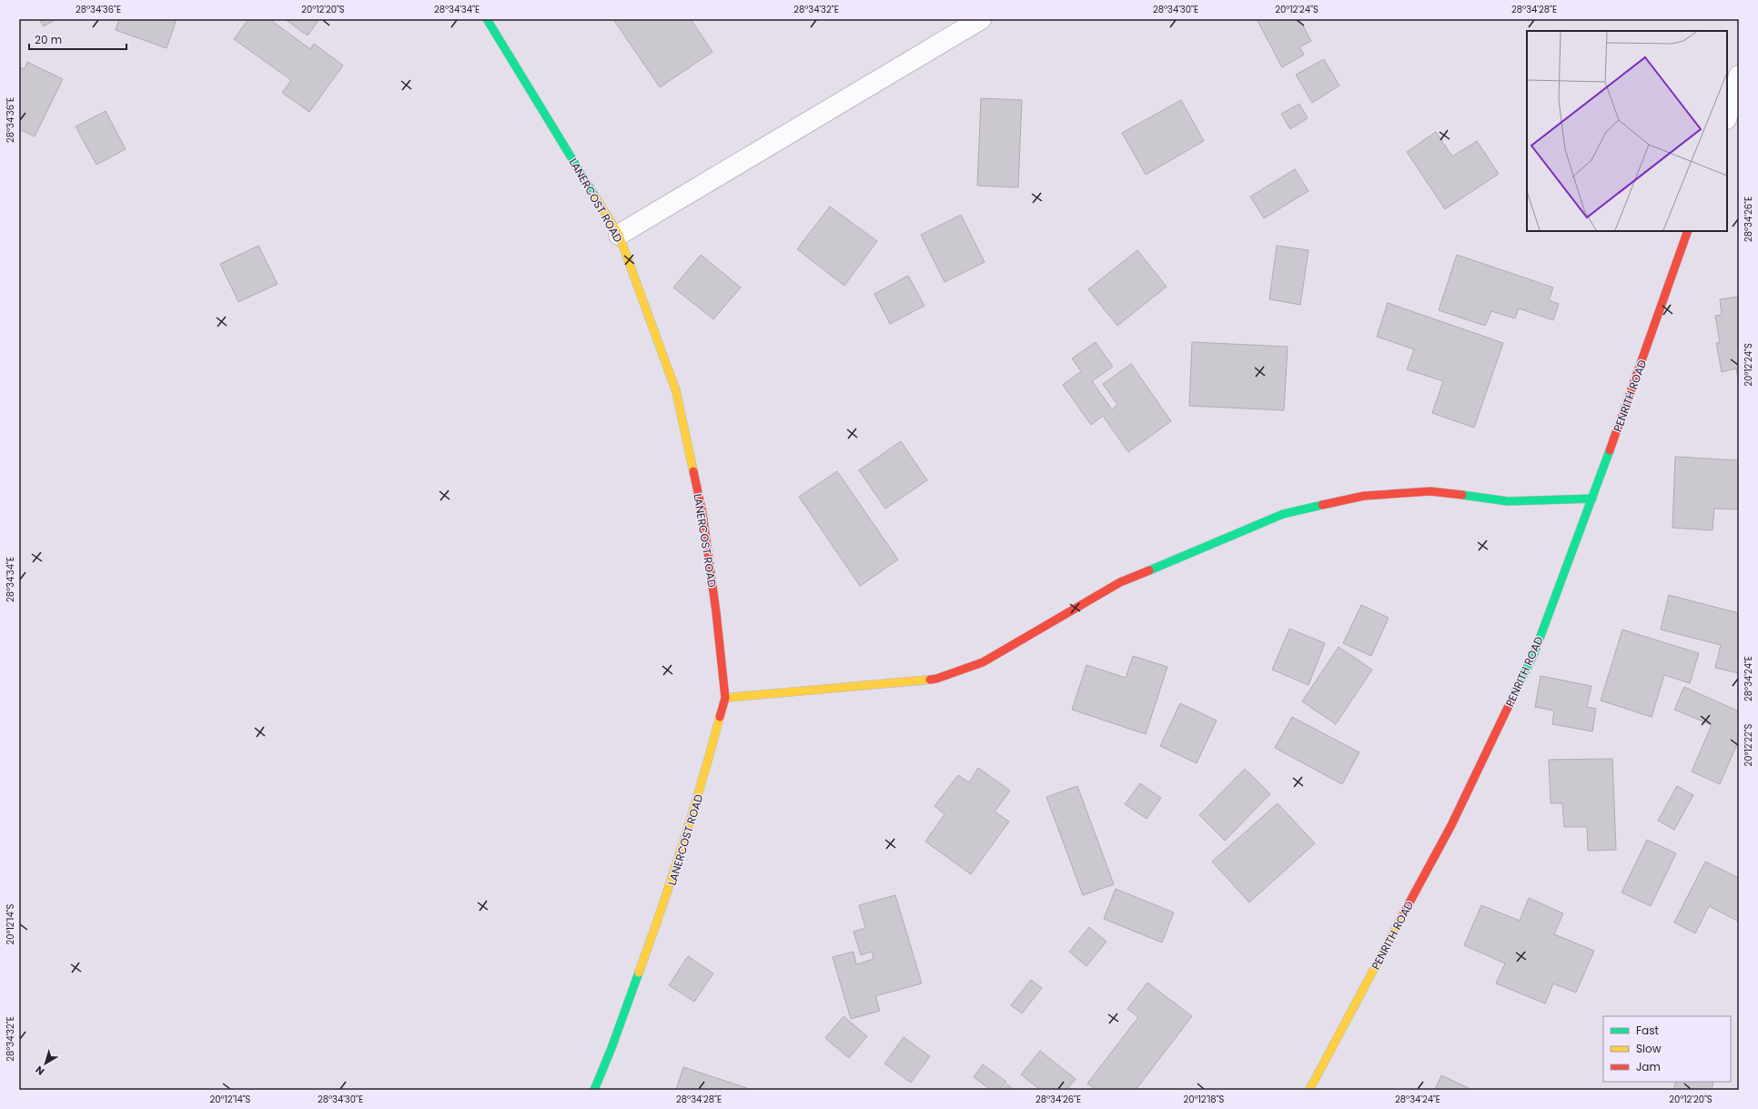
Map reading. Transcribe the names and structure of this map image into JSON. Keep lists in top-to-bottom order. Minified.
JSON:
{"streets":{"street":["LANERCOST ROAD","PENRITH ROAD"]},"legend":["Fast","Slow","Jam"],"scale_bar":"20 m","north":"bottom left","coordinates":["28°34'36\"E","20°12'20\"S","28°34'34\"E","28°34'32\"E","28°34'30\"E","20°12'24\"S","28°34'28\"E","28°34'26\"E","28°34'24\"E","20°12'22\"S","20°12'14\"S","20°12'18\"S"]}
